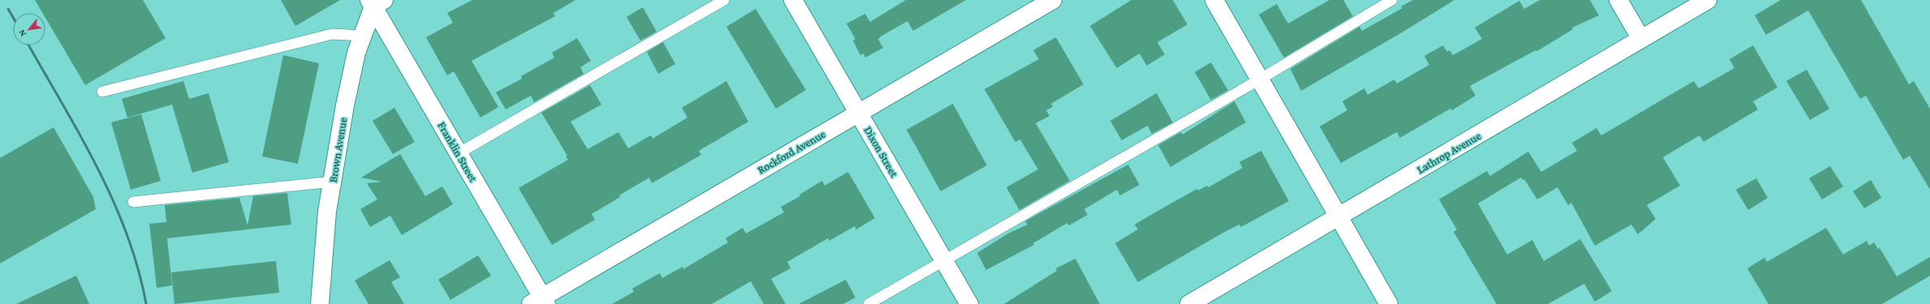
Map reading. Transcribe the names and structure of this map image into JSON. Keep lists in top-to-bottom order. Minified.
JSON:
{"streets":{"street":["Brown Avenue","Franklin Street","Rockford Avenue","Dixon Street","Lathrop Avenue"]},"crossings":[["Brown Avenue","Franklin Street"],["Franklin Street","Rockford Avenue"],["Rockford Avenue","Dixon Street"]],"north":"bottom left"}
